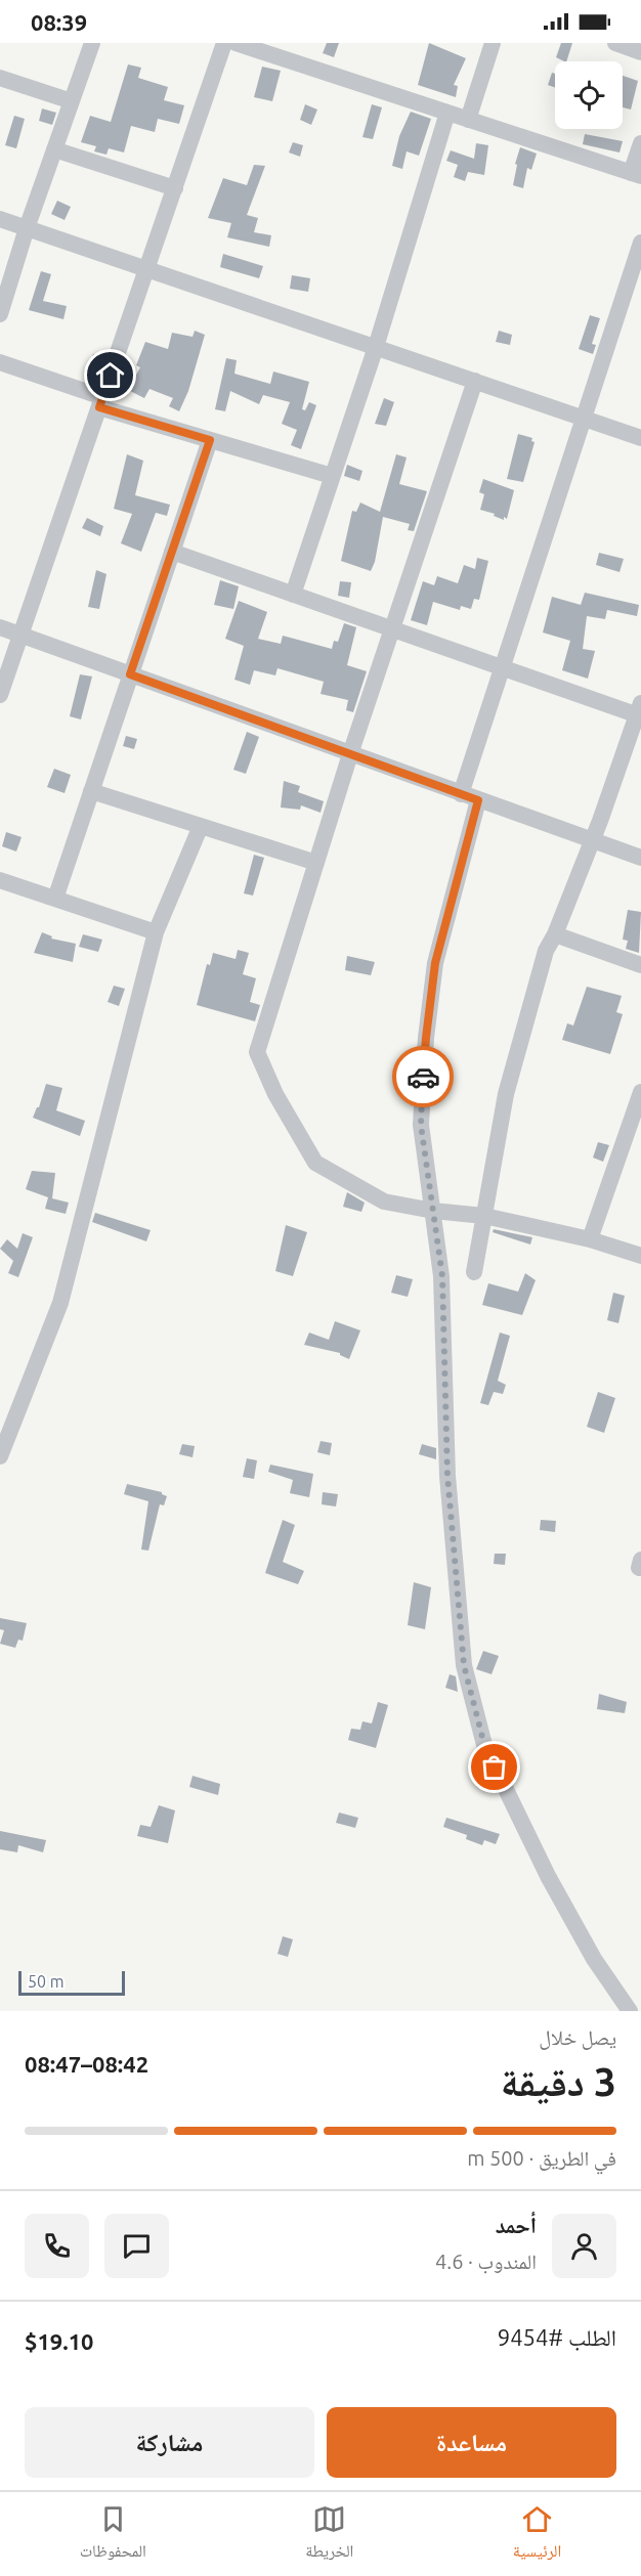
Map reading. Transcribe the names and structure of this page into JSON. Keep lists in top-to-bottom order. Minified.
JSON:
{"scale_bar":"50 m","page":{"status":"08:39","scale":"50 m","heading":["3 دقيقة","يصل خلال","08:42–08:47"],"panel":["أحمد","المندوب · 4.6","الطلب #9454","$19.10"],"bar":"في الطريق · 500 m","buttons":["مساعدة","مشاركة"],"tabs":["الرئيسية","الخريطة","المحفوظات"]}}
